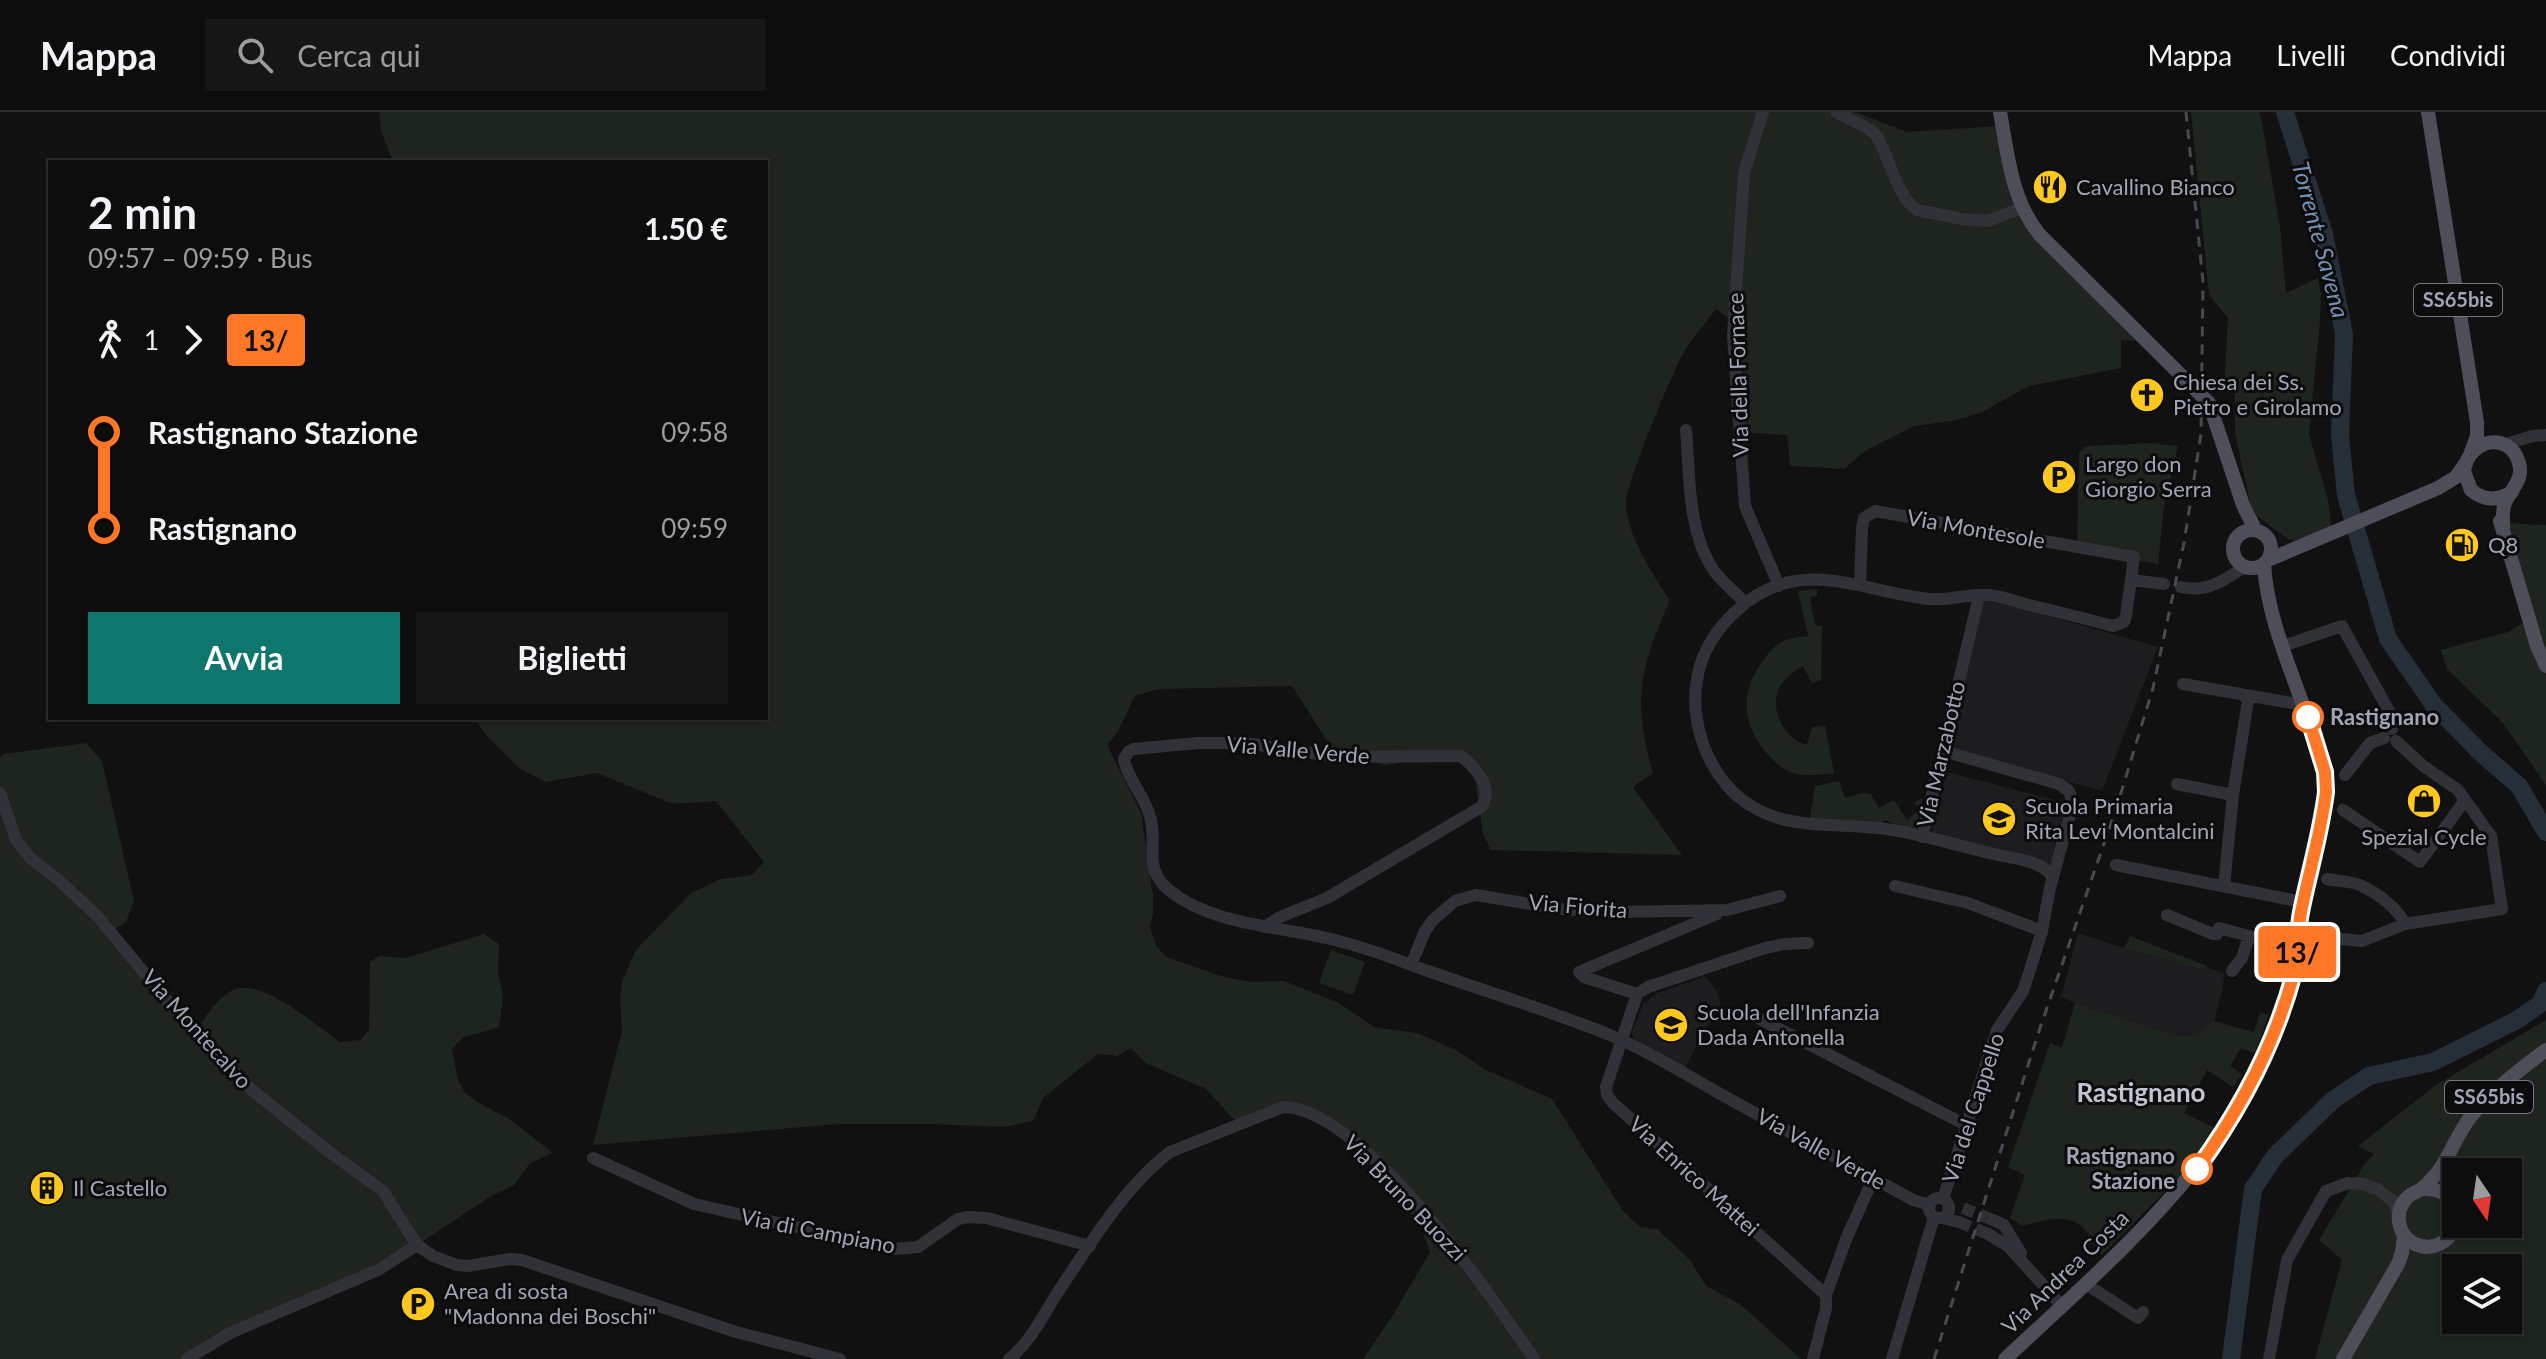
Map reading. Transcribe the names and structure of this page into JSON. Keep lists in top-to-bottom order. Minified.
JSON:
{"streets":{"main road":["SS65bis","Via Andrea Costa"],"street":["Via della Fornace","Via Montesole","Via Valle Verde","Via Marzabotto","Via Fiorita","Via Montecalvo","Via del Cappello","Via Enrico Mattei","Via Bruno Buozzi","Via di Campiano"]},"crossings":[["Via della Fornace","Via Marzabotto"],["Via Montesole","Via Marzabotto"],["Via Valle Verde","Via Fiorita"],["Via Valle Verde","Via Enrico Mattei"],["Via Marzabotto","Via del Cappello"],["Via Bruno Buozzi","Via di Campiano"]],"districts":["Rastignano"],"water":["Torrente Savena"],"places":{"restaurant":["Cavallino Bianco"],"church":["Chiesa dei Ss. Pietro e Girolamo"],"parking":["Largo don Giorgio Serra","Area di sosta \"Madonna dei Boschi\""],"fuel station":["Q8"],"other":["Rastignano","Rastignano Stazione"],"shop":["Spezial Cycle"],"school or university":["Scuola Primaria Rita Levi Montalcini","Scuola dell'Infanzia Dada Antonella"],"building":["Il Castello"]},"lines":["bus line 13/"],"north":"bottom","page":{"header":"Mappa","search":"Cerca qui","nav":["Mappa","Livelli","Condividi"],"on_map":"13/","heading":["2 min","09:57 – 09:59 · Bus","1.50 €"],"legs":["1","13/"],"list":[{"name":"Rastignano Stazione","value":"09:58"},{"name":"Rastignano","value":"09:59"}],"buttons":["Avvia","Biglietti"]}}
